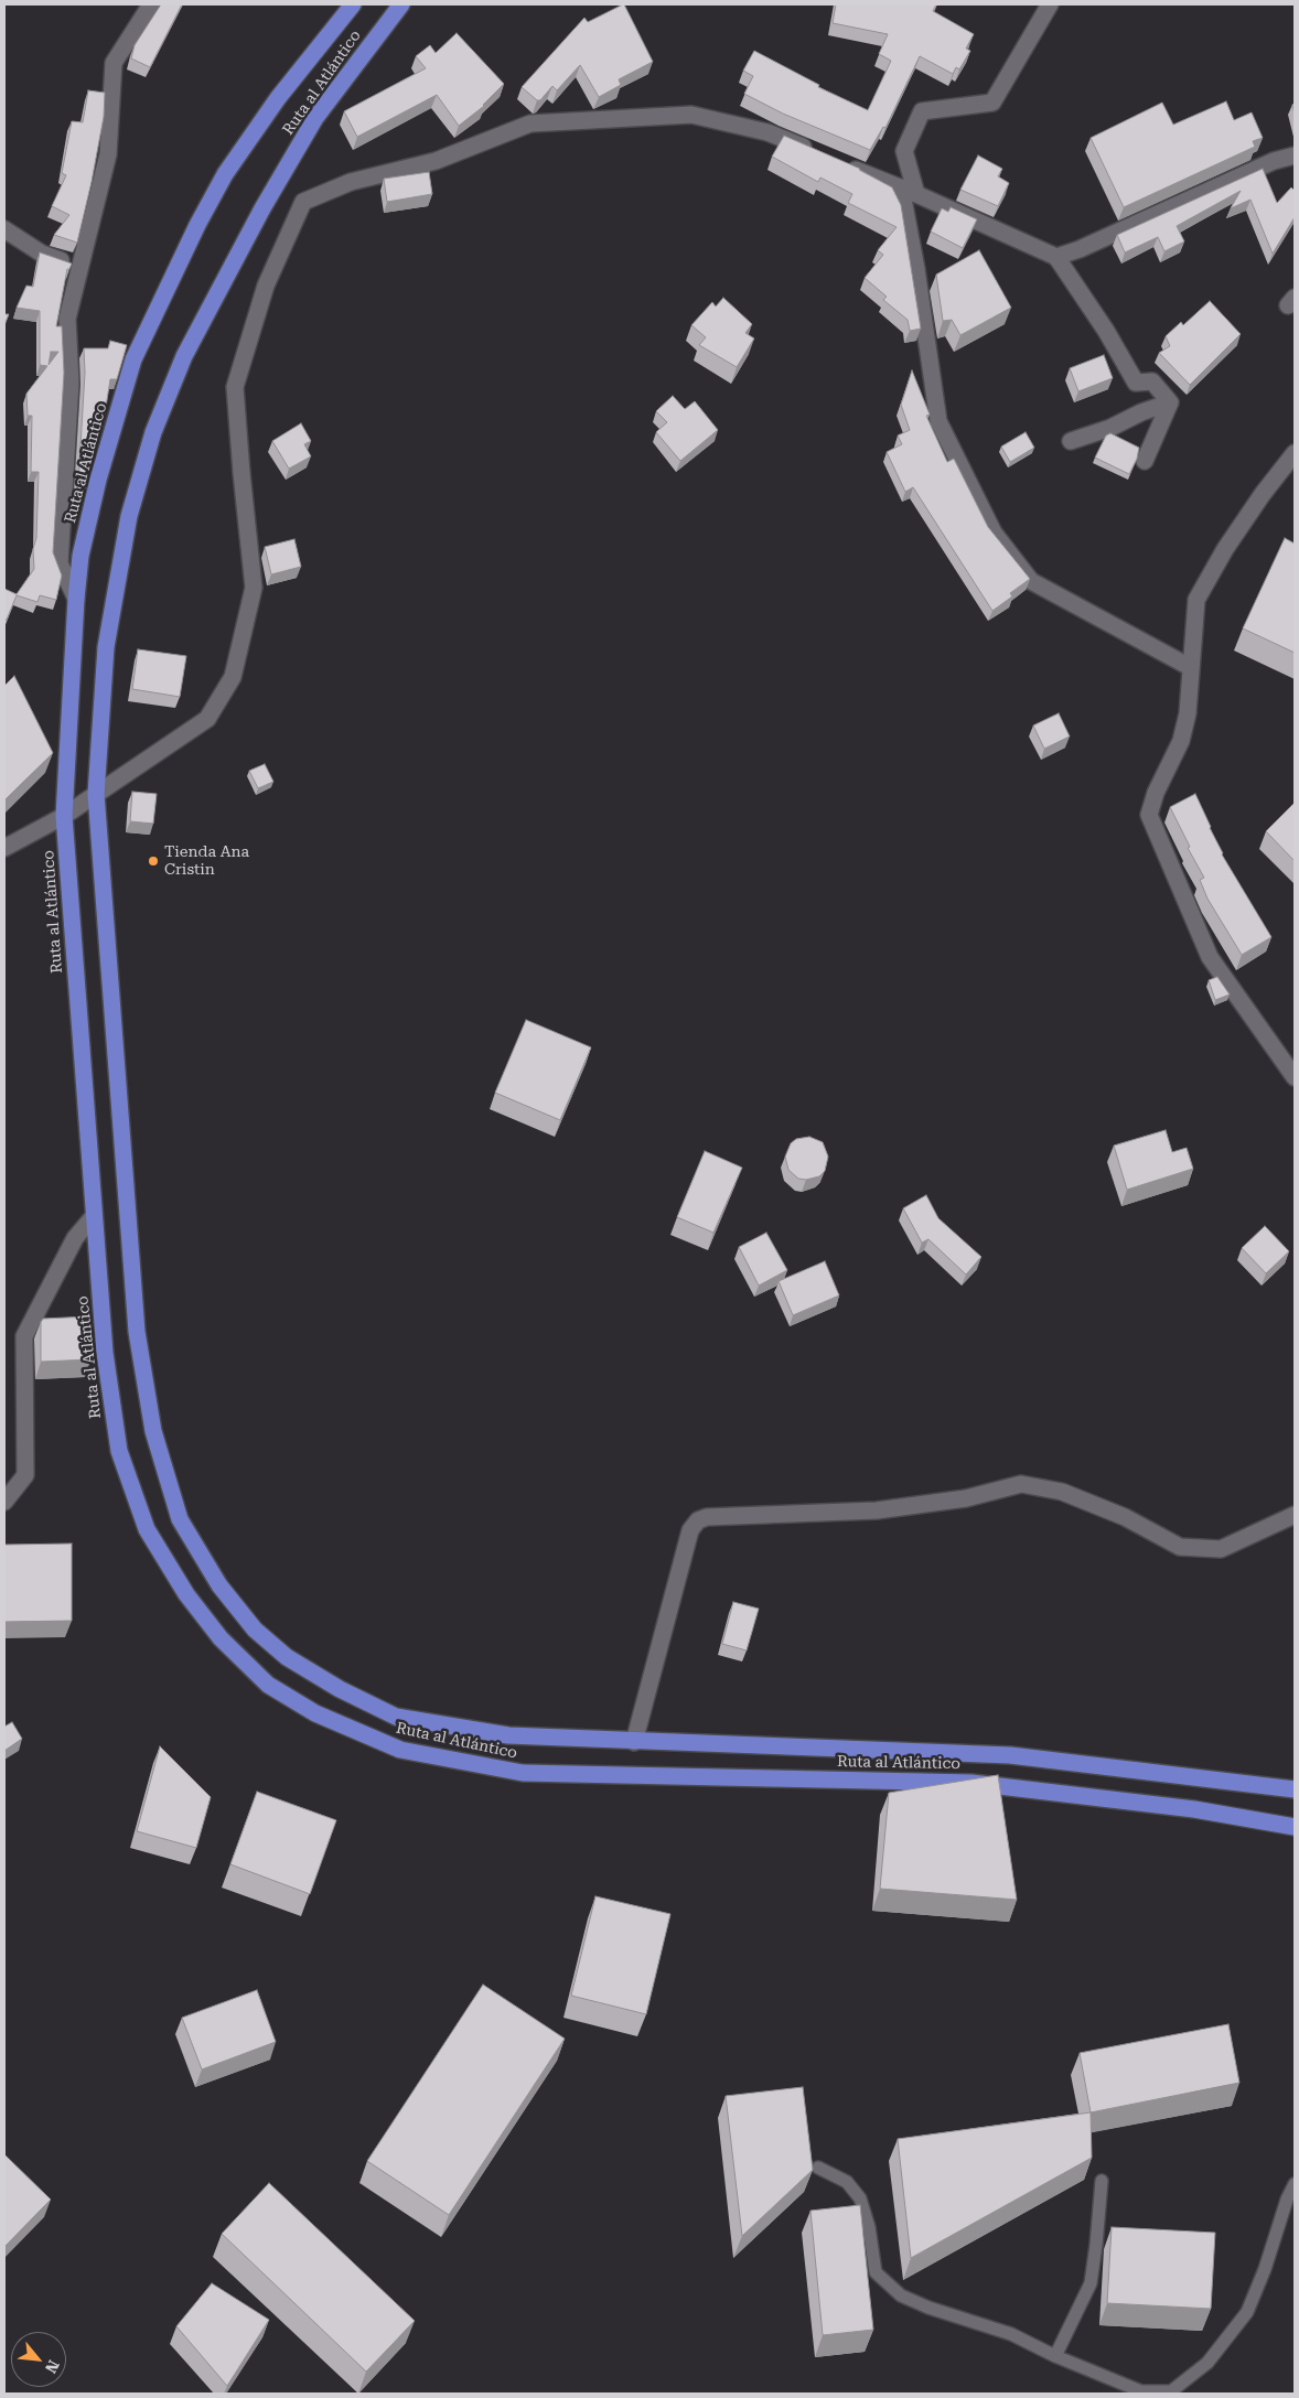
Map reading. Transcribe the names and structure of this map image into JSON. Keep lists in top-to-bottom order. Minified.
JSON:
{"streets":{"highway":["Ruta al Atlántico"]},"places":["Tienda Ana Cristin"],"north":"bottom right"}
